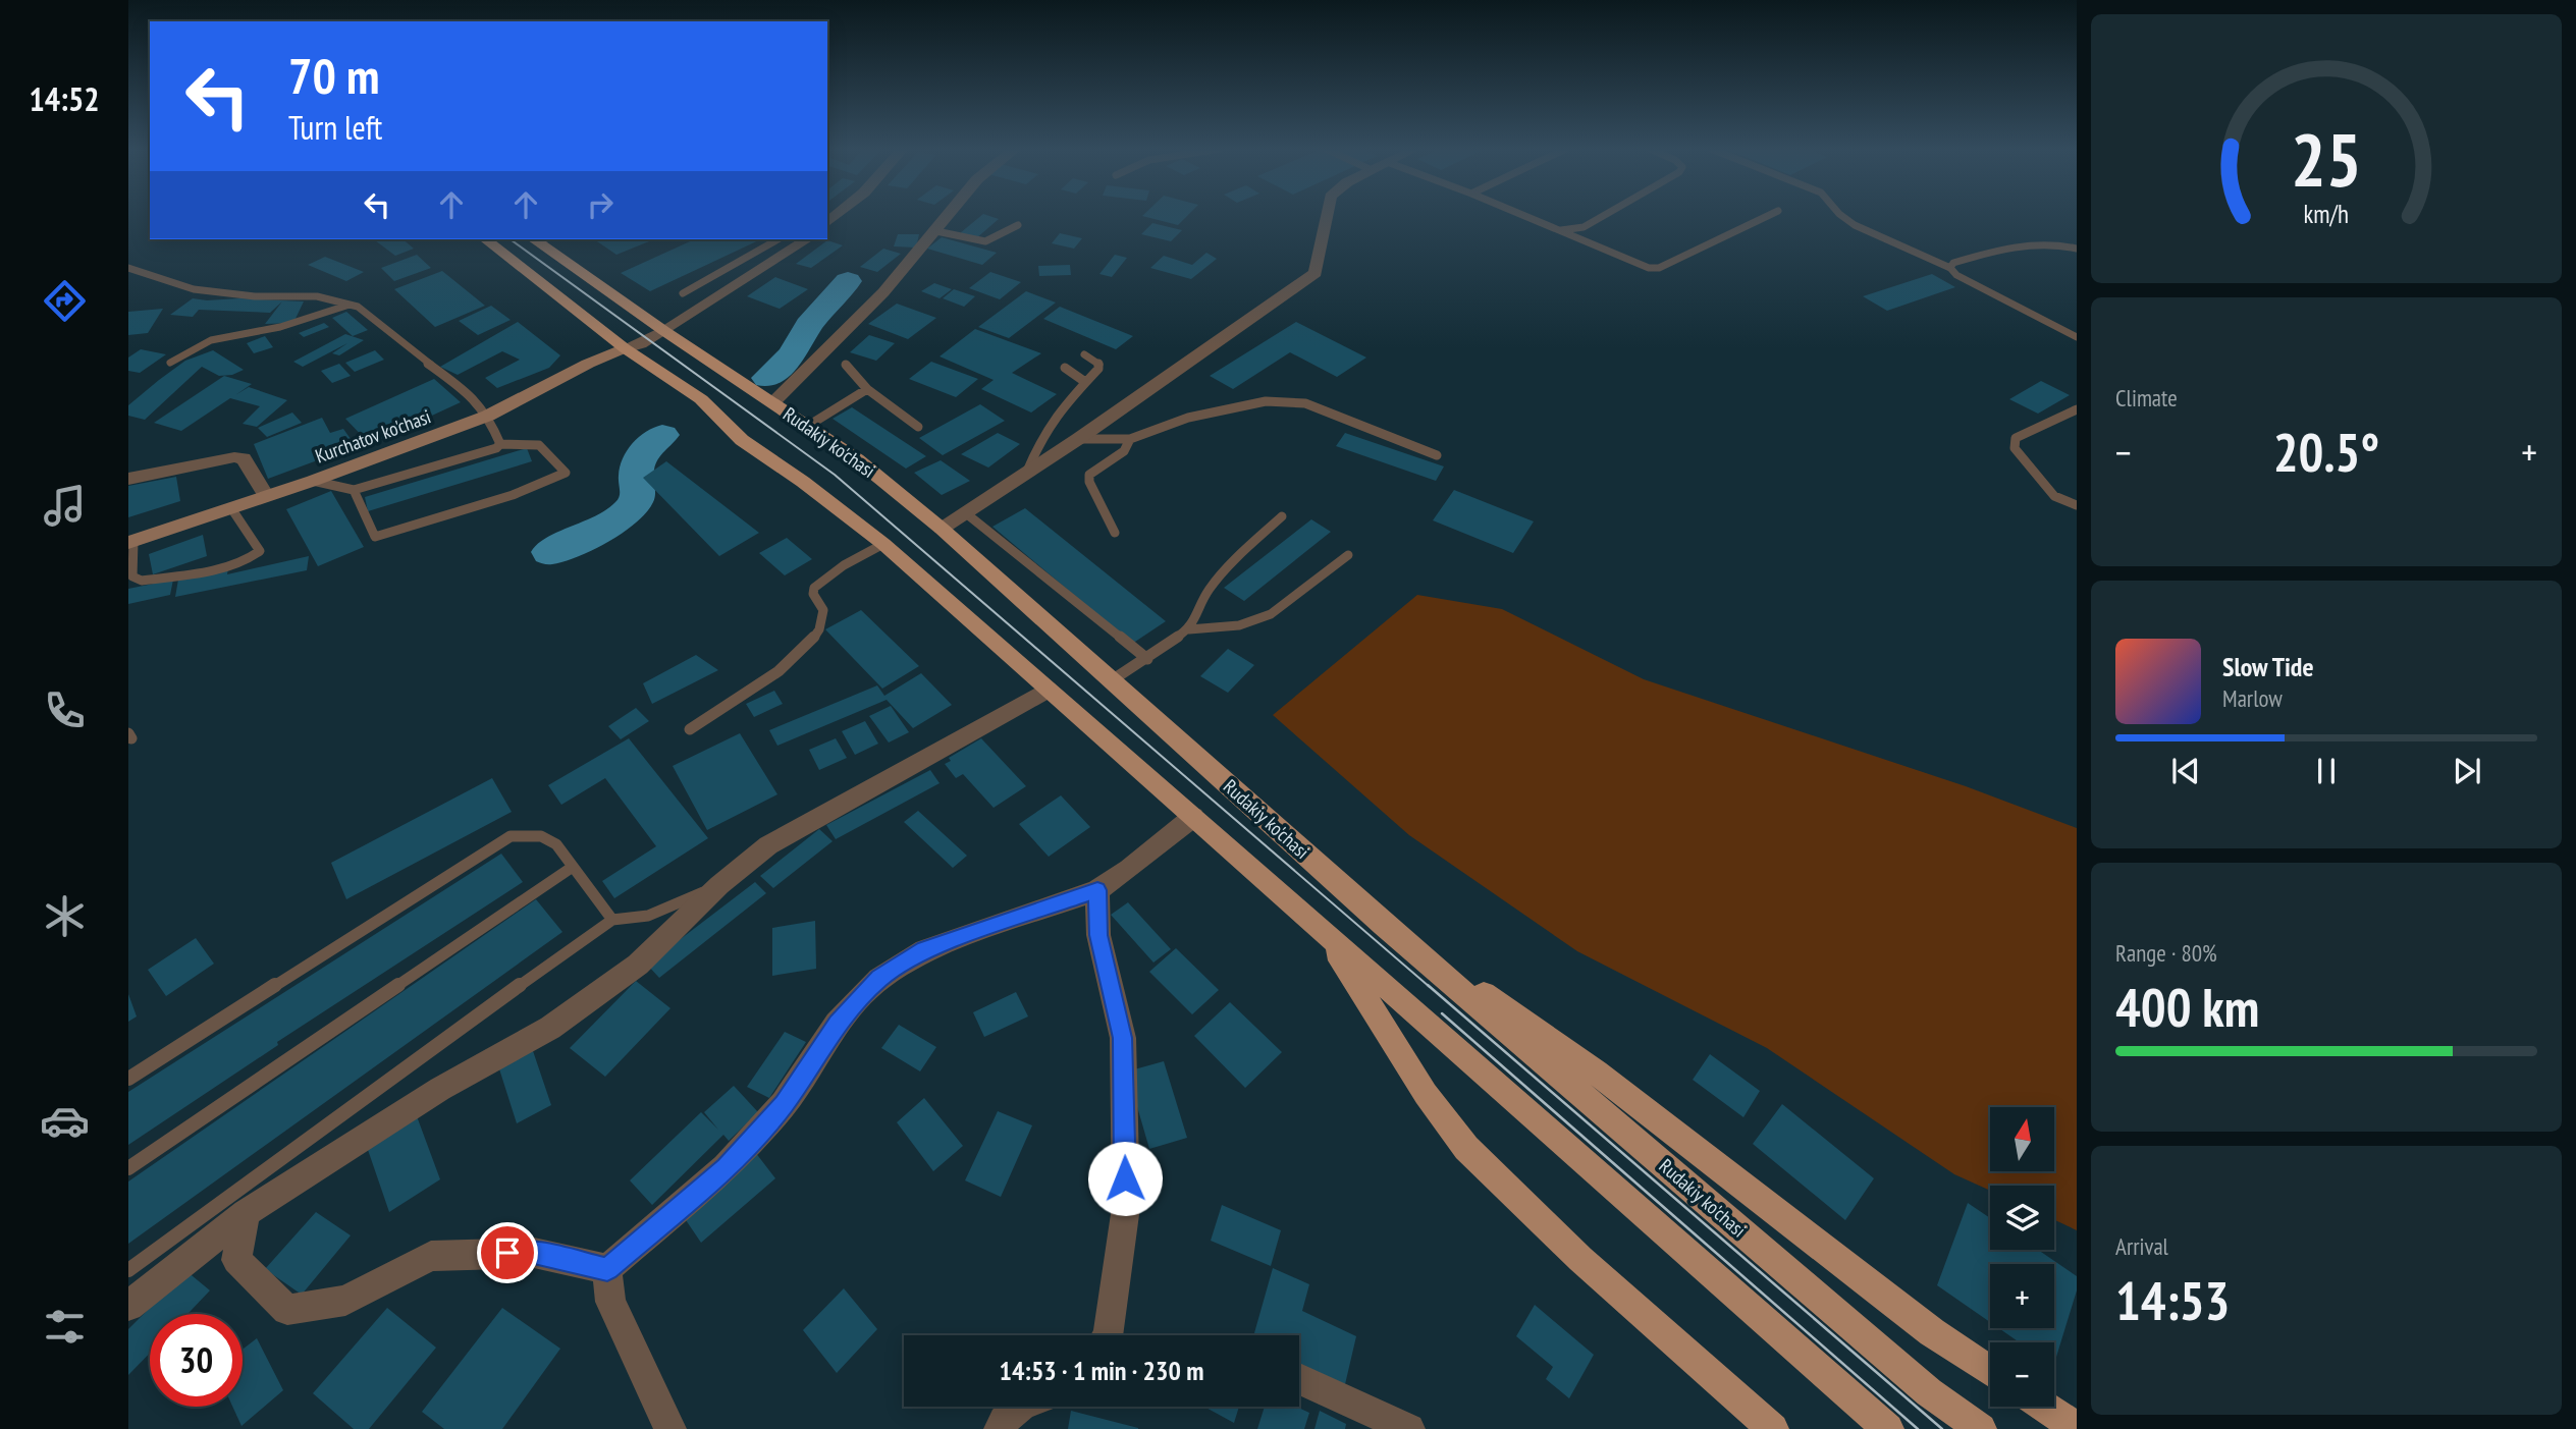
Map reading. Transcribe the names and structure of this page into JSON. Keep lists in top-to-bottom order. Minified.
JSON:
{"streets":{"main road":["Kurchatov ko'chasi","Rudakiy ko'chasi"]},"north":"top","page":{"tabs":"14:52","turn":["70 m","Turn left"],"tile":["Climate",["Range · 80%","400 km"],["Arrival","14:53"]],"heat":["−","20.5°","+"],"song":["Slow Tide","Marlow"],"map_buttons":["+","−"],"limit":"30","trip":"14:53 · 1 min · 230 m","gauge":["25","km/h"]}}
